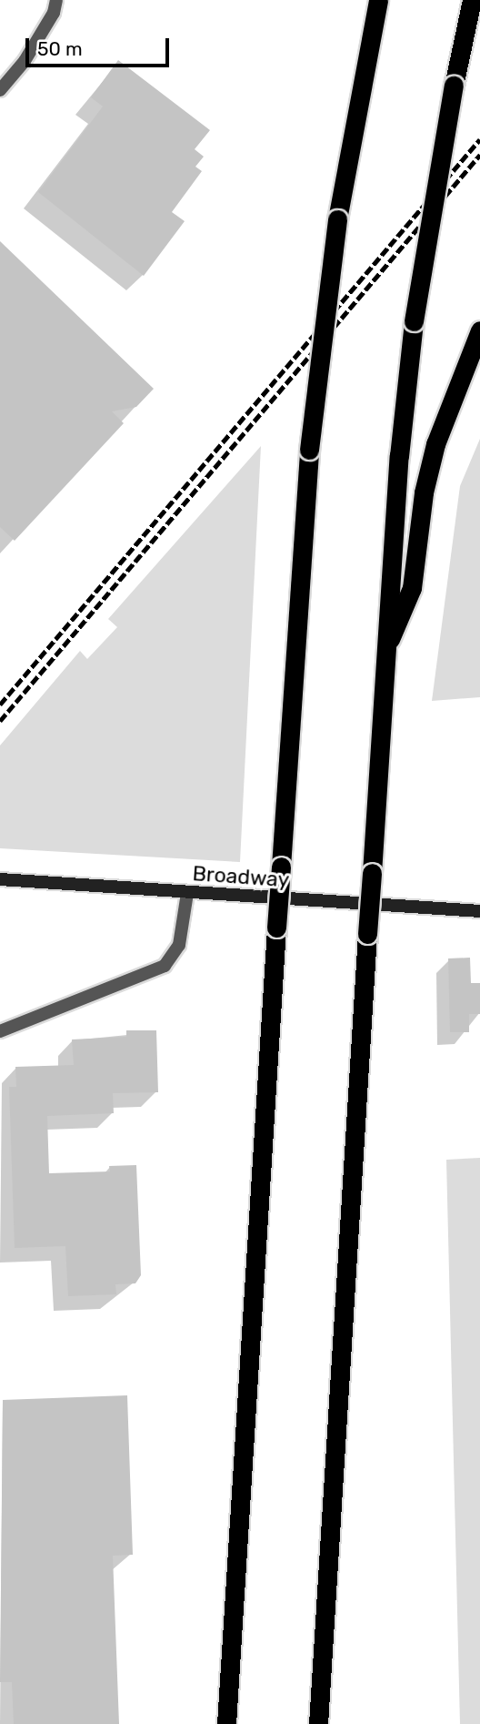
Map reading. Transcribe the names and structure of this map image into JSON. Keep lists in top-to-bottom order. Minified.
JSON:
{"streets":{"main road":["Broadway"]},"scale_bar":"50 m"}
